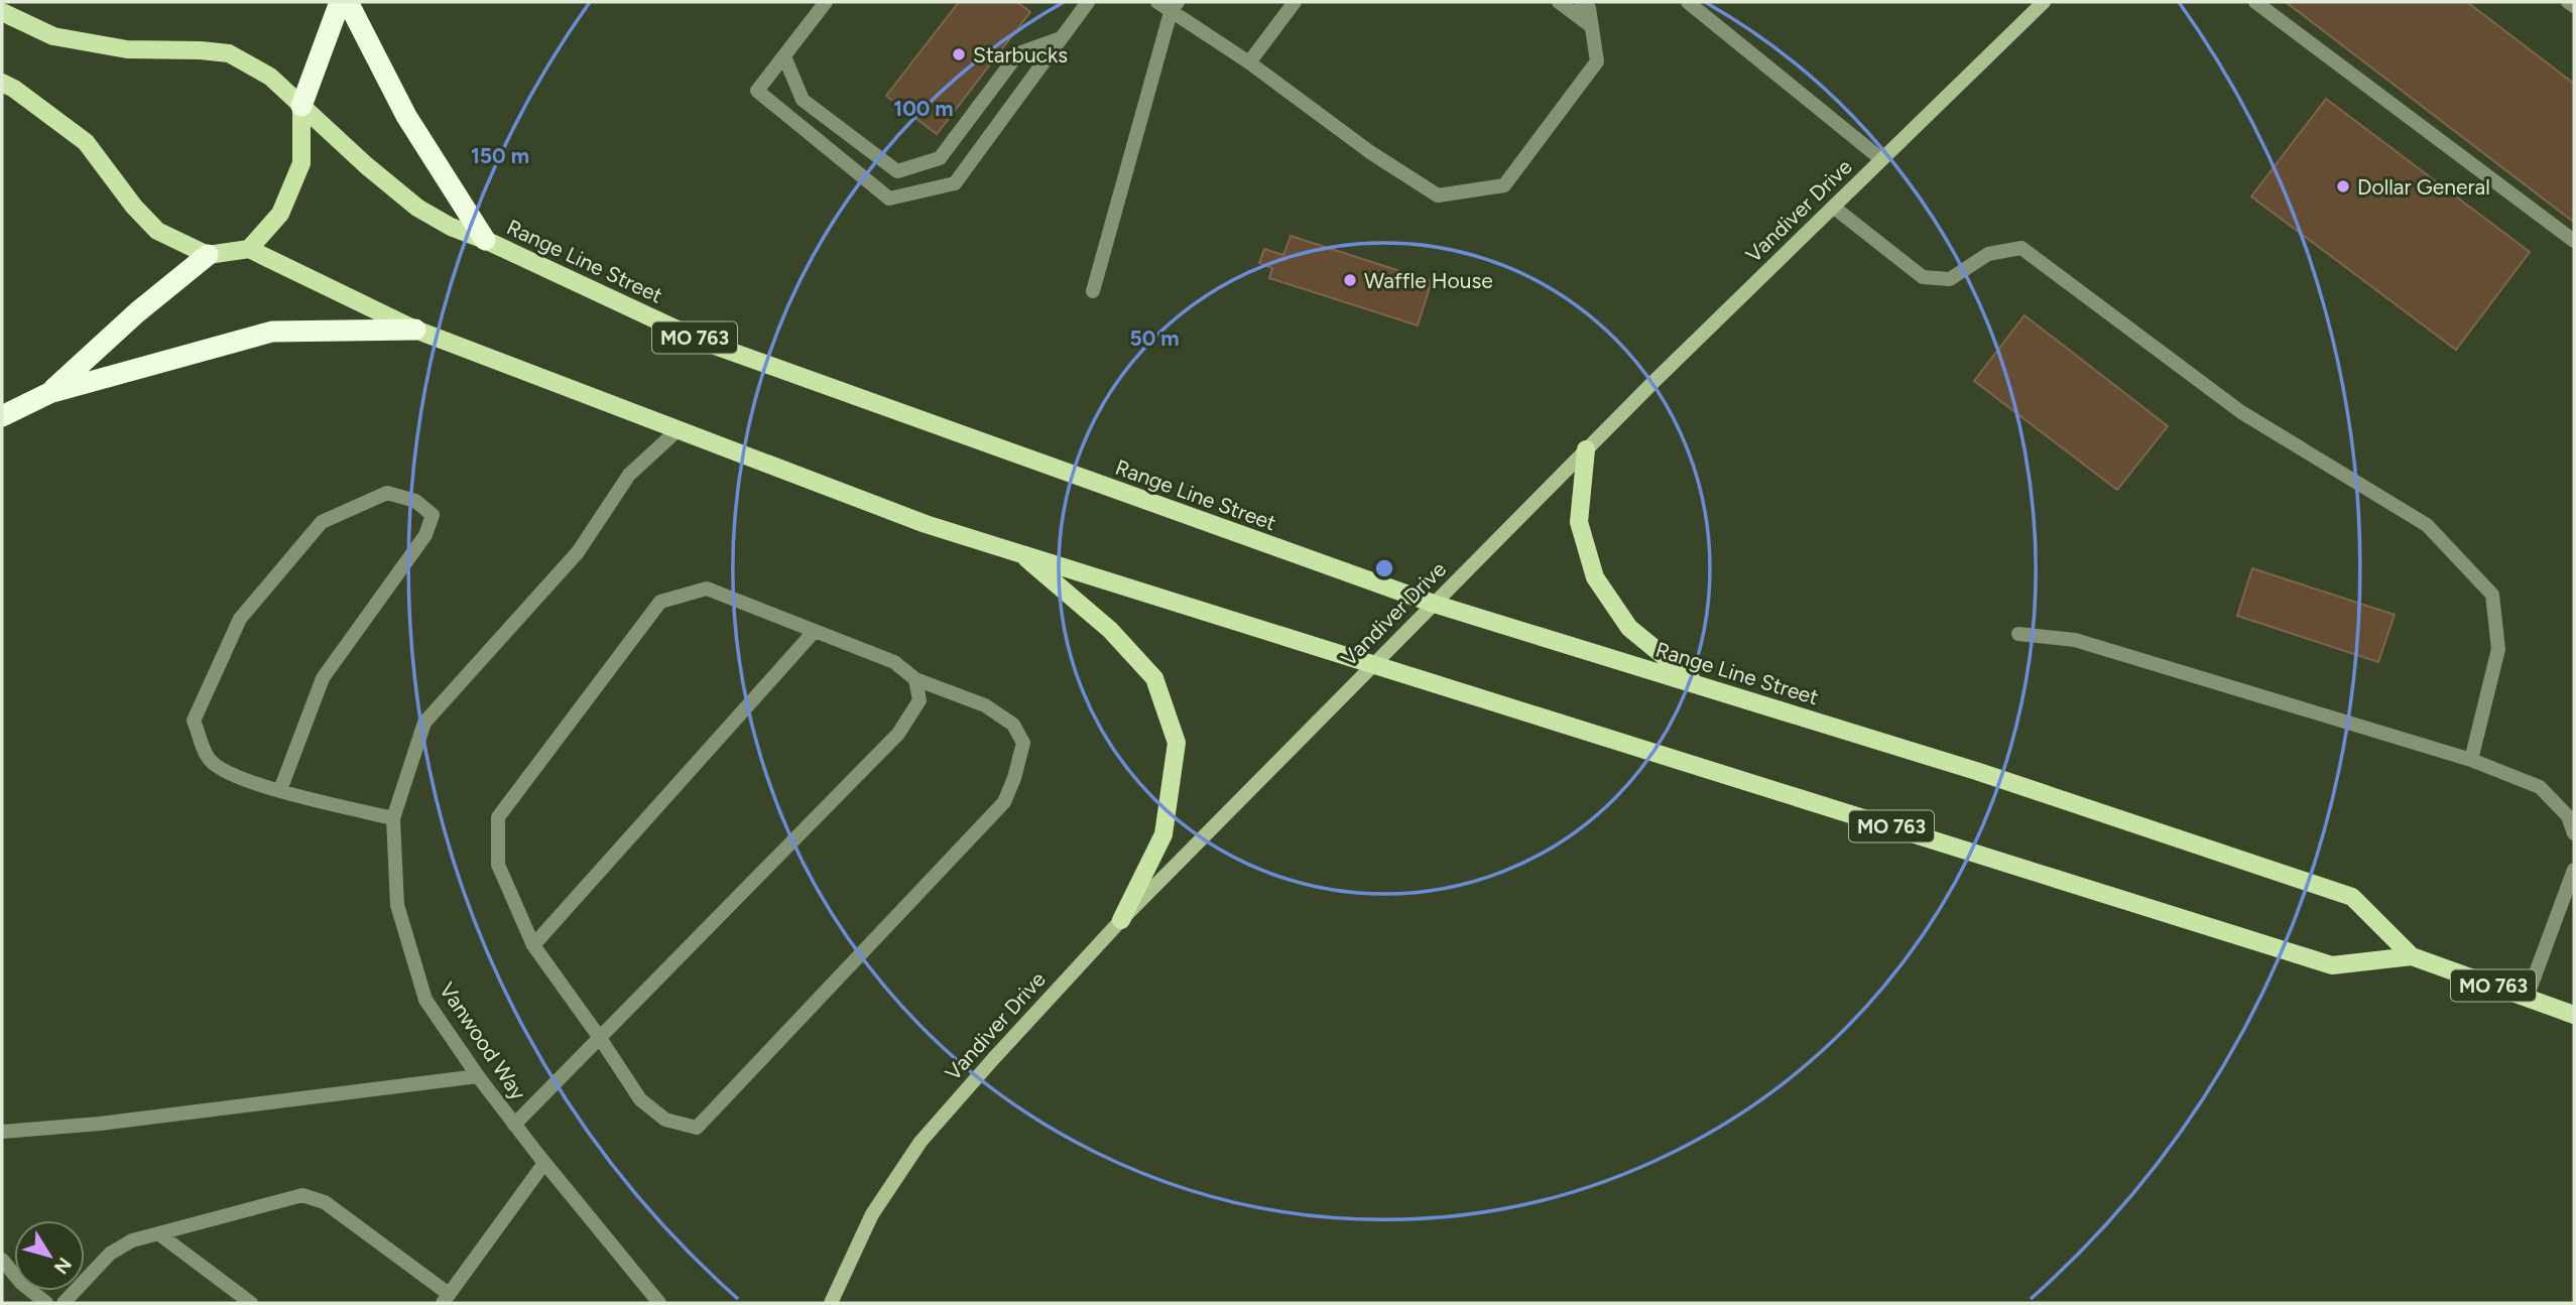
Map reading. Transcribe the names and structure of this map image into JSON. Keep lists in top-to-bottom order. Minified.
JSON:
{"streets":{"main road":["Vandiver Drive","Range Line Street","MO 763"],"street":["Vanwood Way"]},"crossings":[["Vandiver Drive","Range Line Street"],["Range Line Street","Vanwood Way"]],"places":["Starbucks","Dollar General","Waffle House"],"north":"bottom right","rings":["100 m","150 m","50 m"]}
